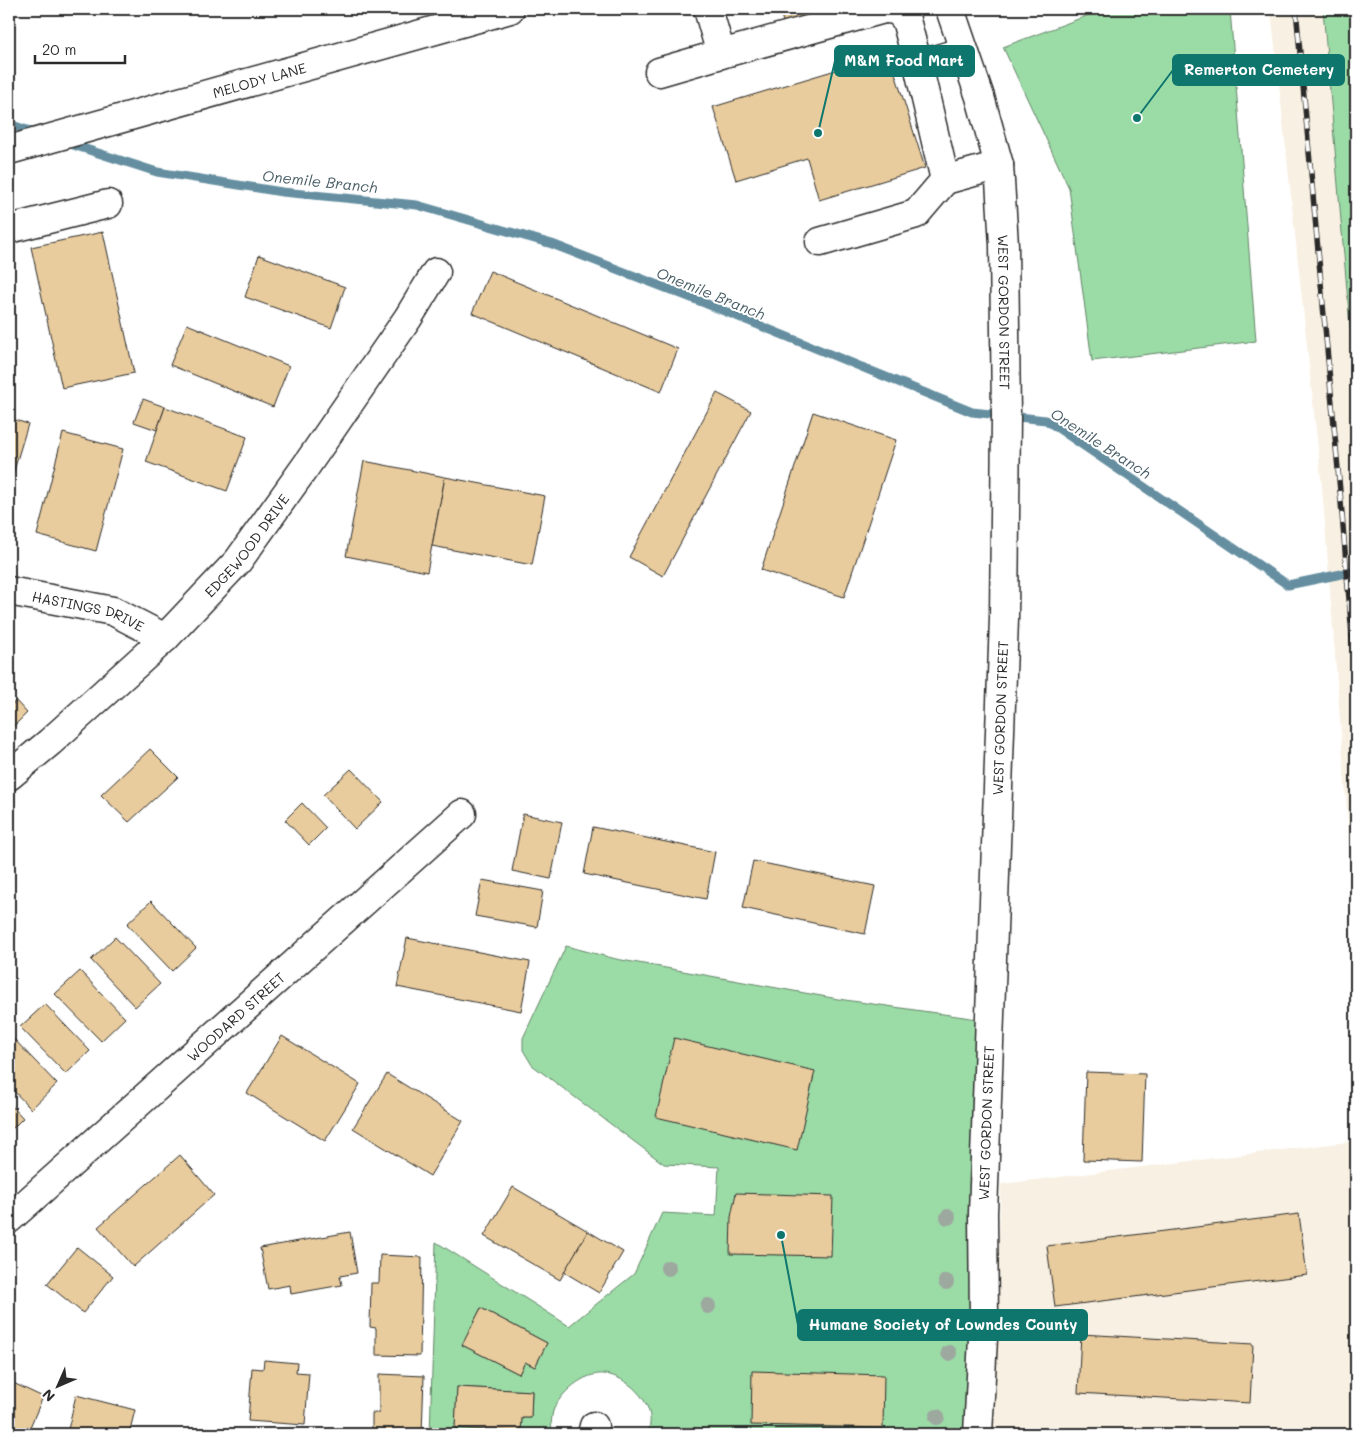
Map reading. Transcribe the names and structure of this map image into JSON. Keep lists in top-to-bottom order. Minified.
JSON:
{"streets":{"street":["MELODY LANE","WEST GORDON STREET","EDGEWOOD DRIVE","HASTINGS DRIVE","WOODARD STREET"]},"crossings":[["EDGEWOOD DRIVE","HASTINGS DRIVE"]],"water":["Onemile Branch"],"places":["Remerton Cemetery","M&M Food Mart","Humane Society of Lowndes County"],"scale_bar":"20 m","north":"bottom left"}
